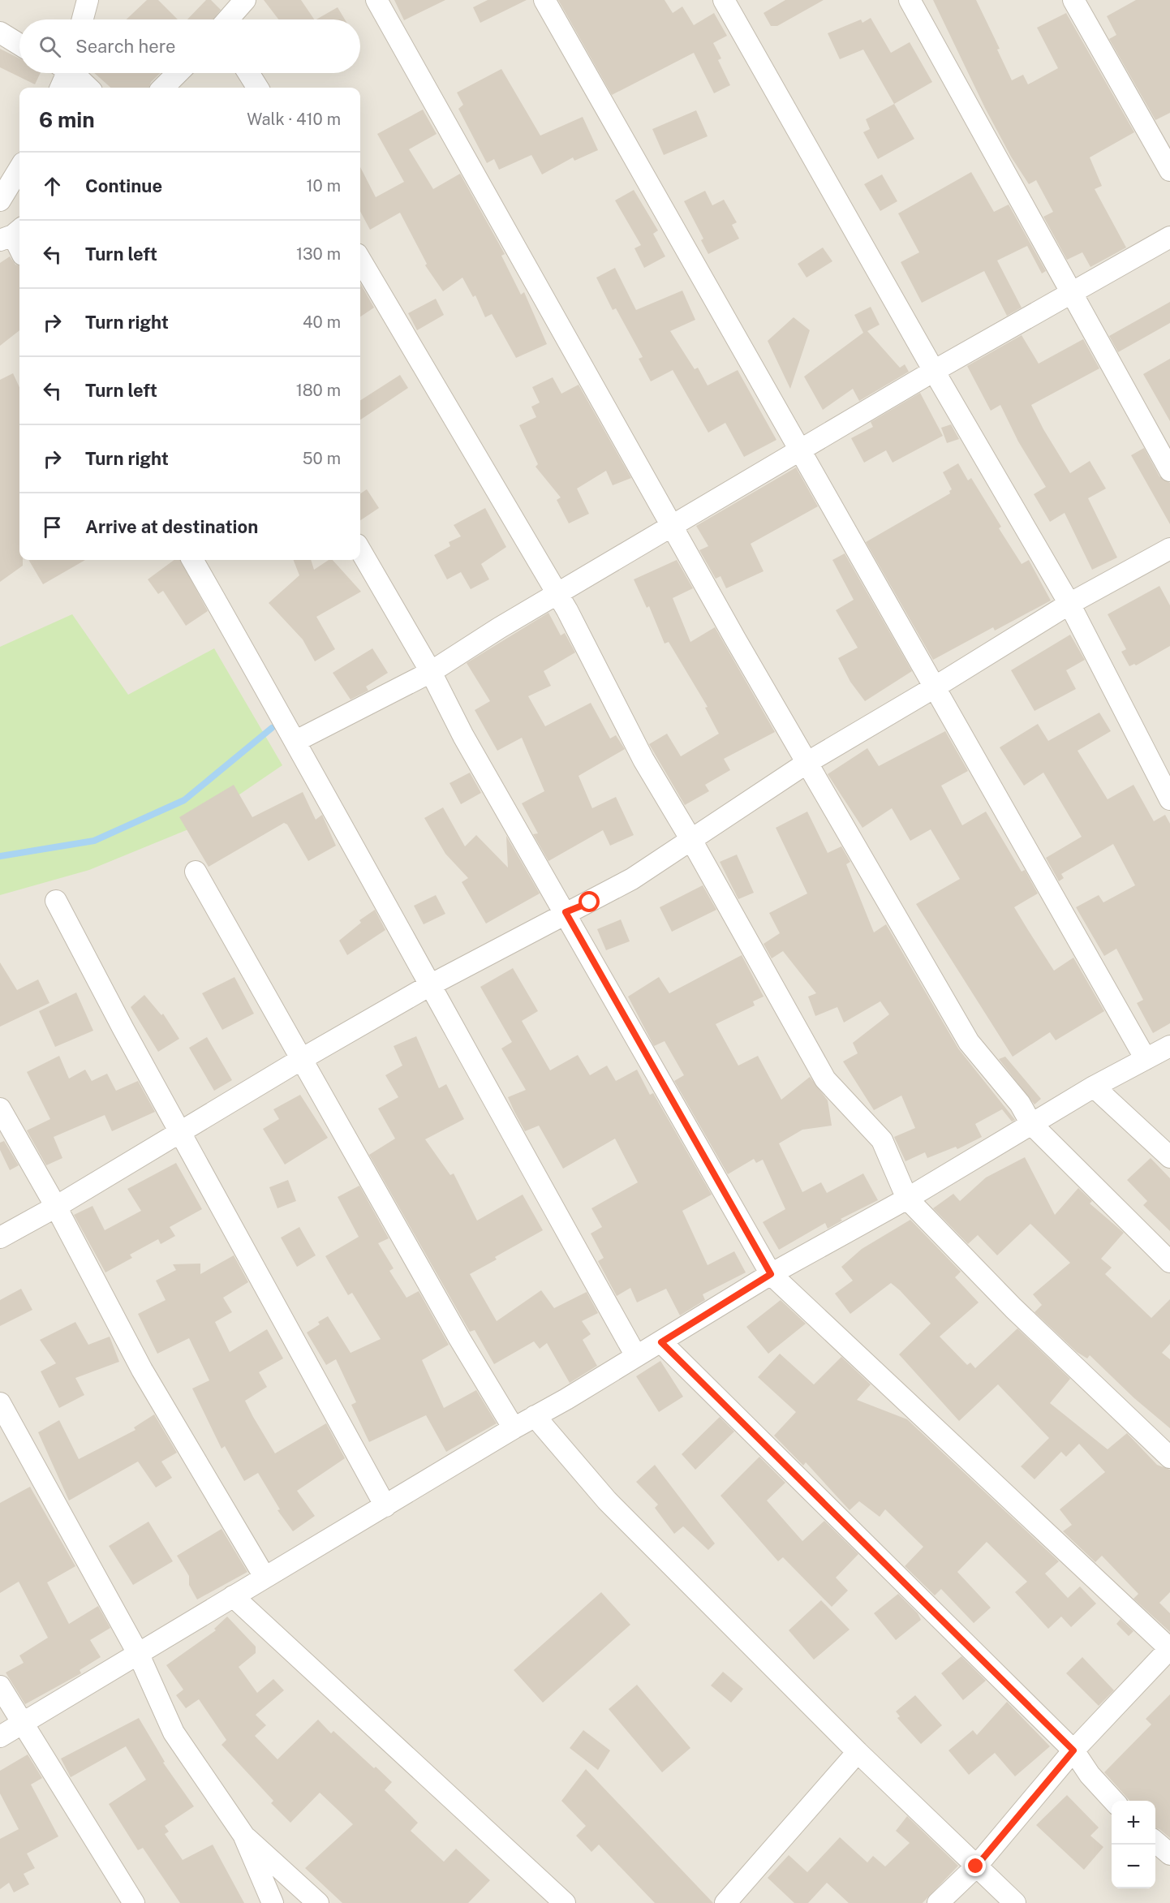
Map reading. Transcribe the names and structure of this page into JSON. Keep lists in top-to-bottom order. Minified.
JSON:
{"page":{"search":"Search here","heading":["6 min","Walk · 410 m"],"list":[["Continue","10 m"],["Turn left","130 m"],["Turn right","40 m"],["Turn left","180 m"],["Turn right","50 m"],"Arrive at destination"],"map_buttons":["+","−"]}}
